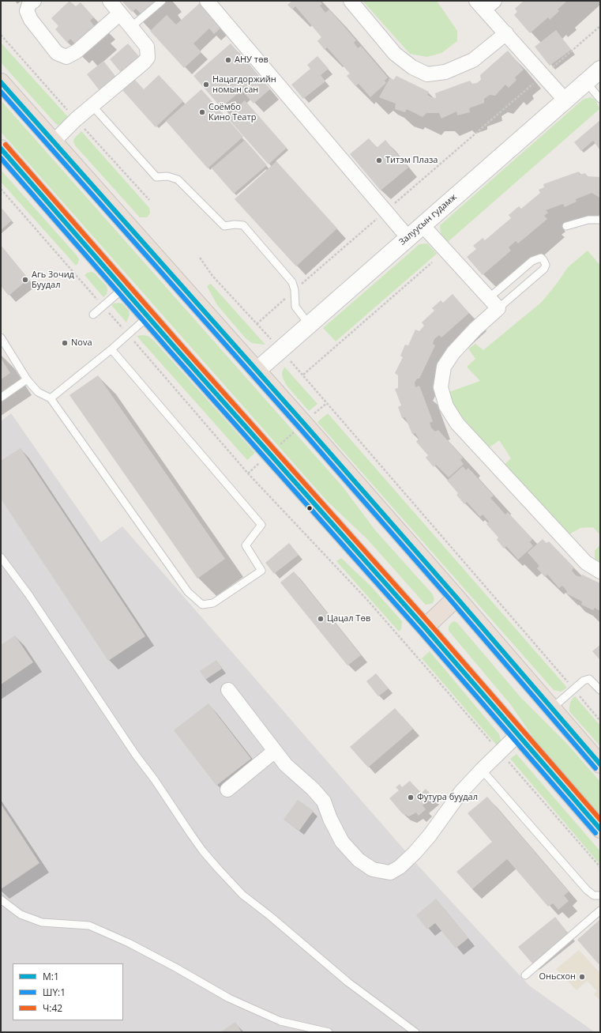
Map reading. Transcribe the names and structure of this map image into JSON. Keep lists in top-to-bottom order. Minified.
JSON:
{"streets":{"street":["Залуусын гудамж"]},"places":["АНУ төв","Нацагдоржийн номын сан","Соёмбо Кино Театр","Титэм Плаза","Агь 3очид Буудал","Nova","Цацал Төв","Футура буудал","Оньсхон"],"lines":["transit line М:1","transit line ШҮ:1","transit line Ч:42"],"legend":["М:1","ШҮ:1","Ч:42"]}
